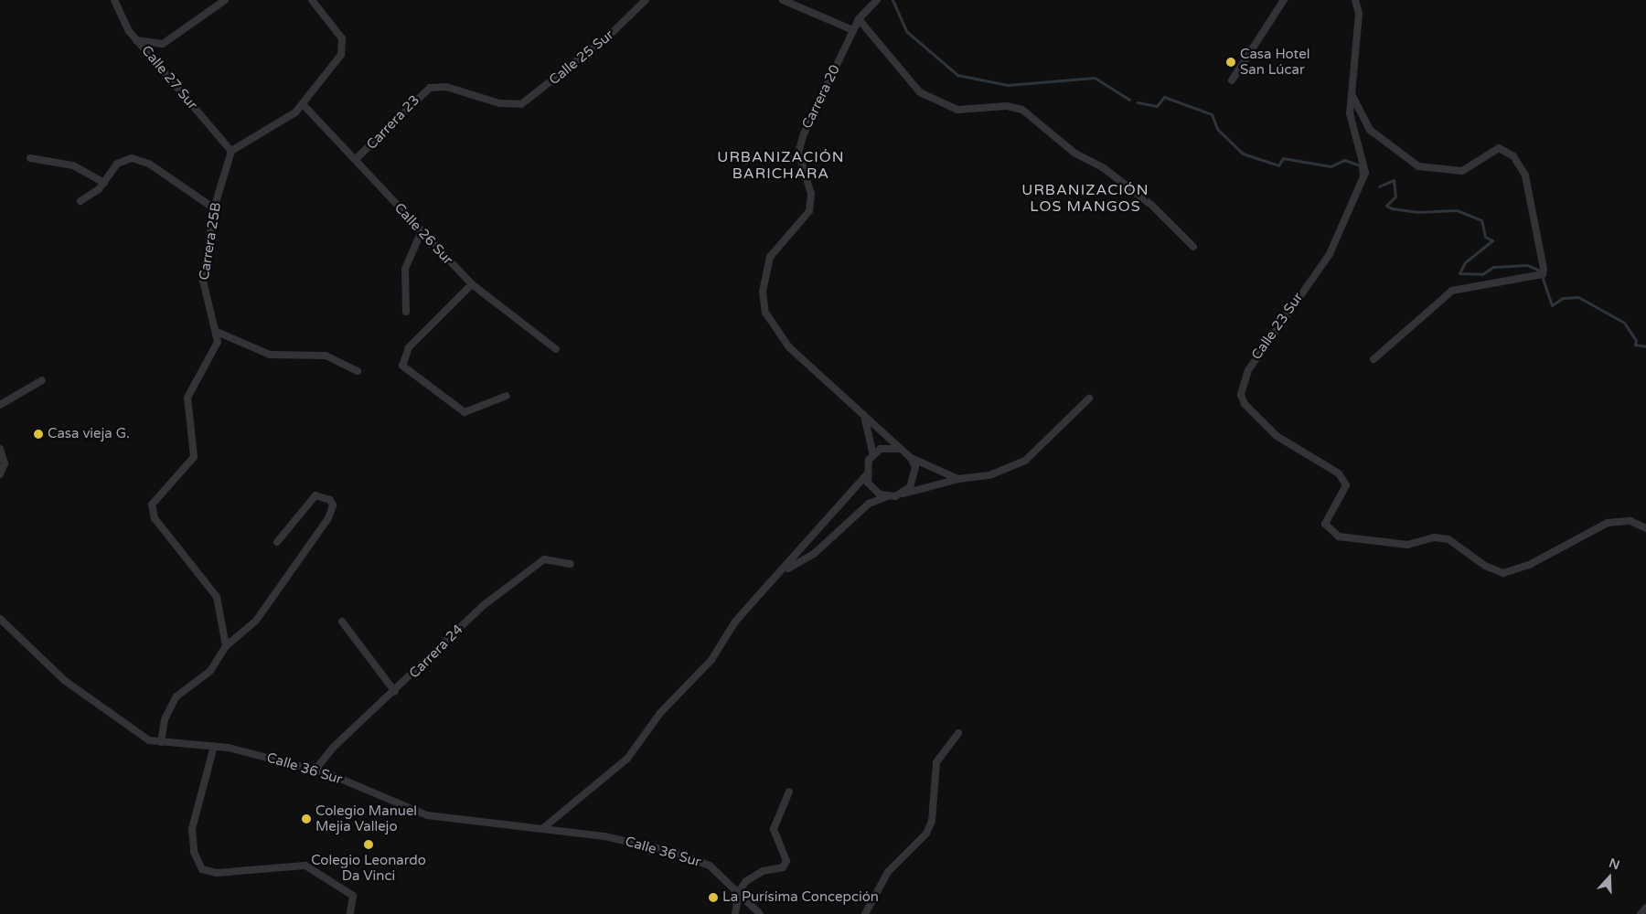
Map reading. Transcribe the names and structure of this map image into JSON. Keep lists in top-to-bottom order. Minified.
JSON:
{"streets":{"street":["Calle 25 Sur","Calle 27 Sur","Carrera 20","Carrera 23","Calle 26 Sur","Carrera 25B","Calle 23 Sur","Carrera 24","Calle 36 Sur"]},"crossings":[["Calle 25 Sur","Carrera 23"],["Calle 27 Sur","Carrera 25B"],["Carrera 23","Calle 26 Sur"],["Carrera 24","Calle 36 Sur"]],"districts":["URBANIZACIÓN BARICHARA","URBANIZACIÓN LOS MANGOS"],"places":["Casa Hotel San Lúcar","Casa vieja G.","Colegio Manuel Mejia Vallejo","Colegio Leonardo Da Vinci","La Purísima Concepción"],"north":"top"}
